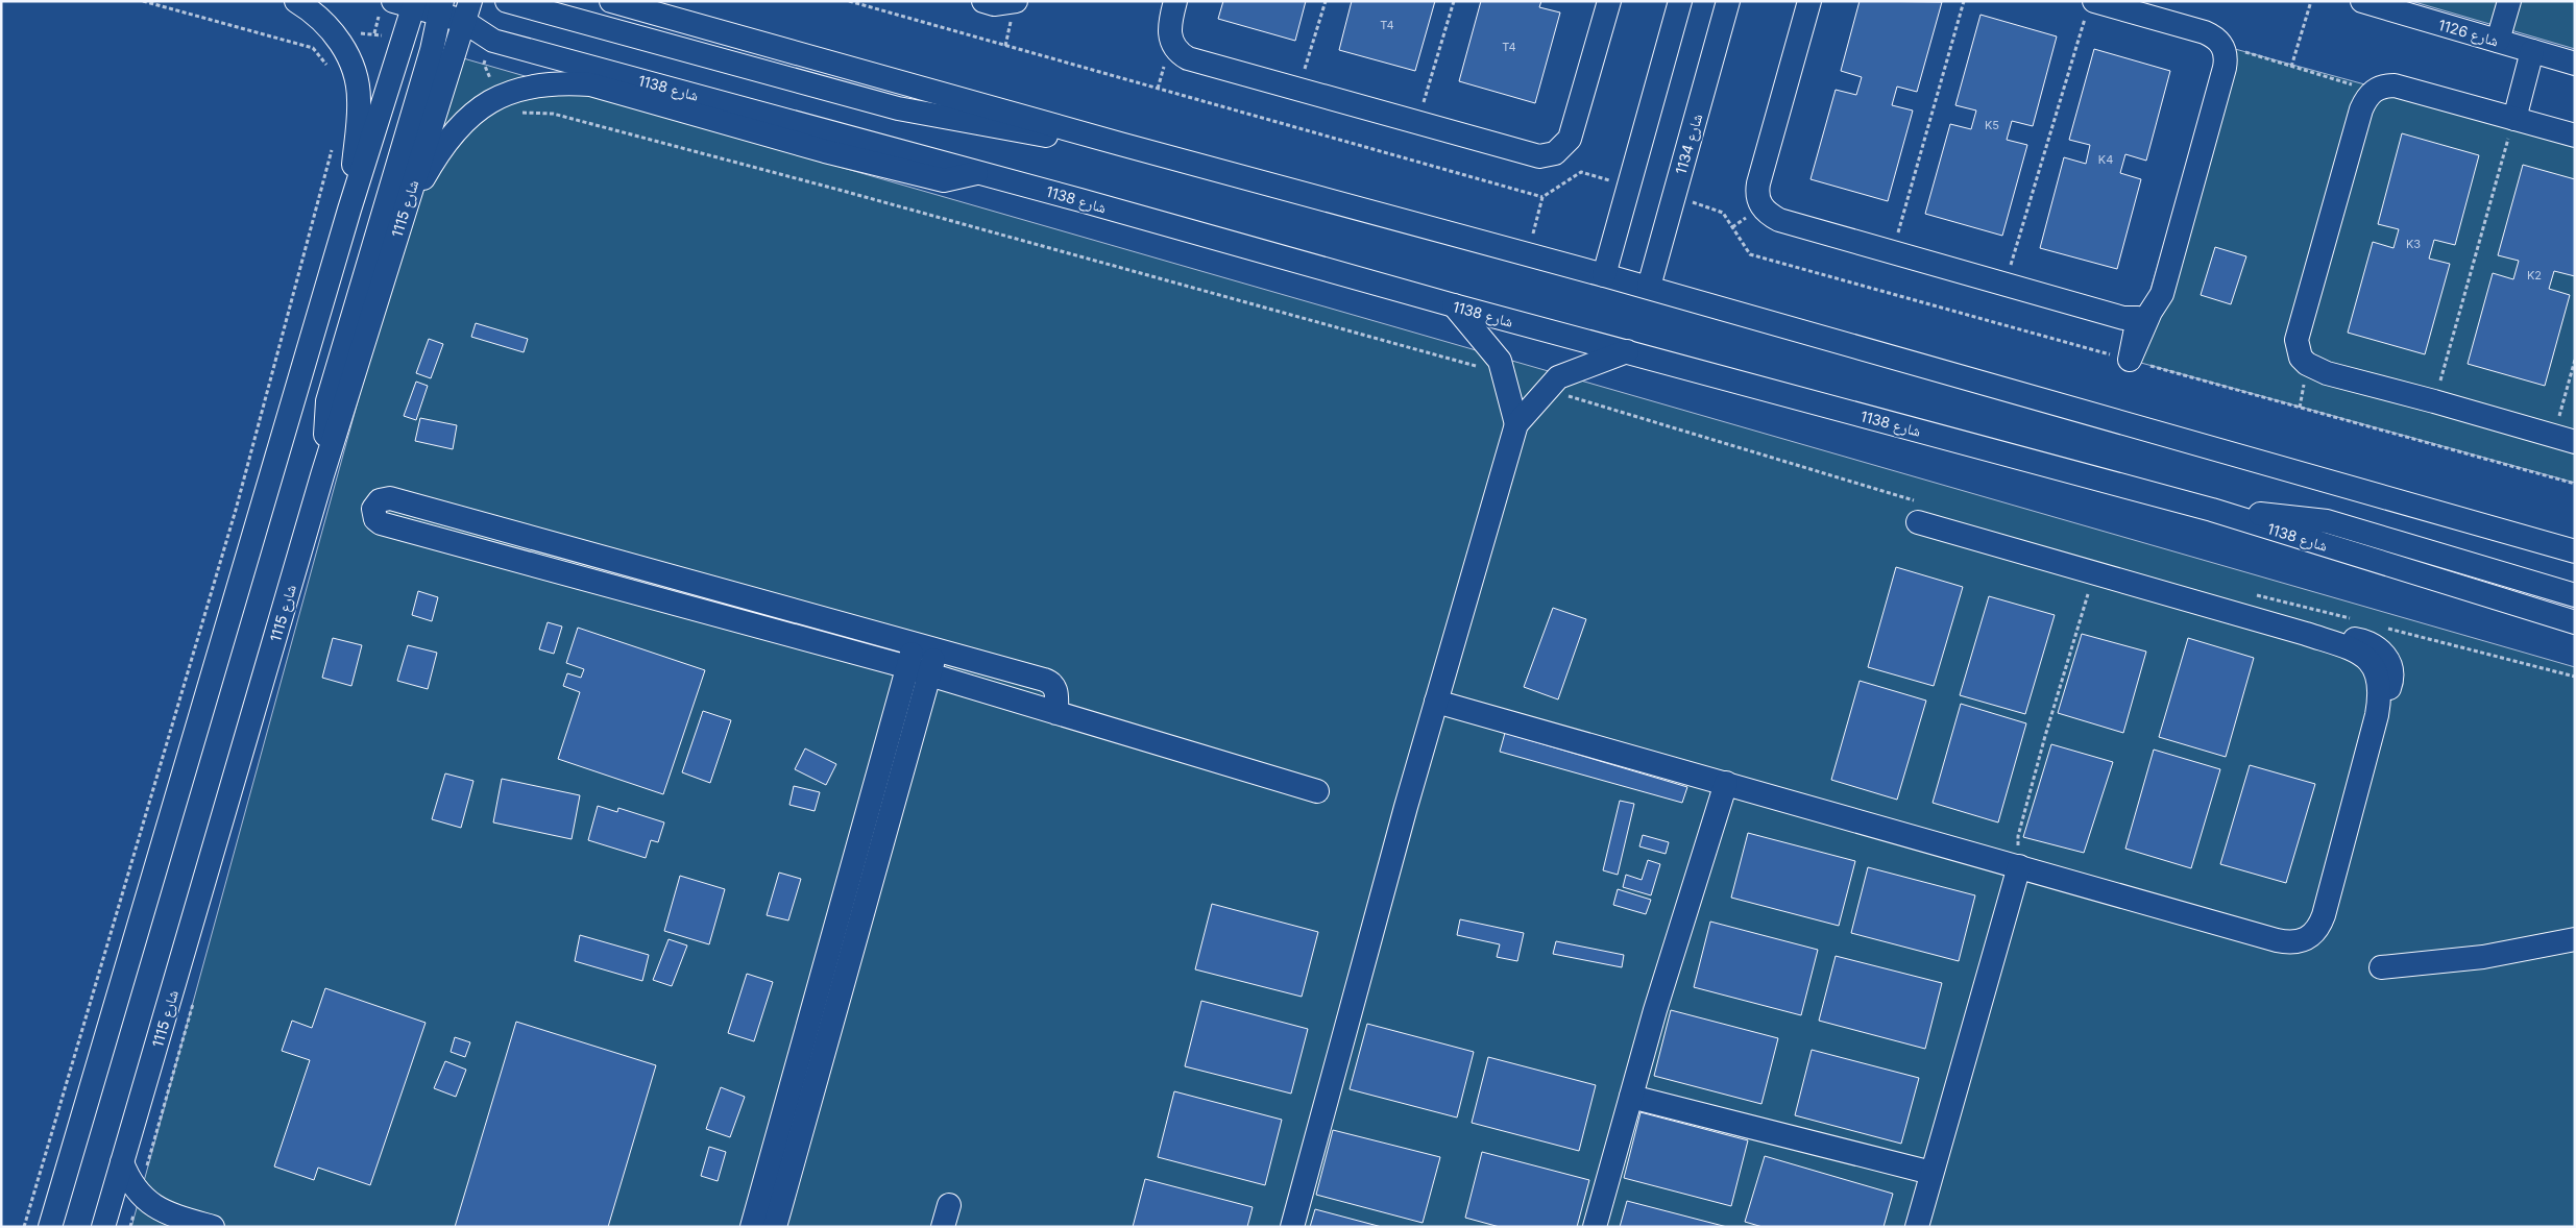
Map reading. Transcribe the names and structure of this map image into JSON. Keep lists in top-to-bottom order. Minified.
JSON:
{"streets":{"street":["شارع 1126","شارع 1138","شارع 1134","شارع 1115"]},"crossings":[["شارع 1138","شارع 1115"]],"house_numbers":["T4","T4","K5","K4","K3","K2"]}
